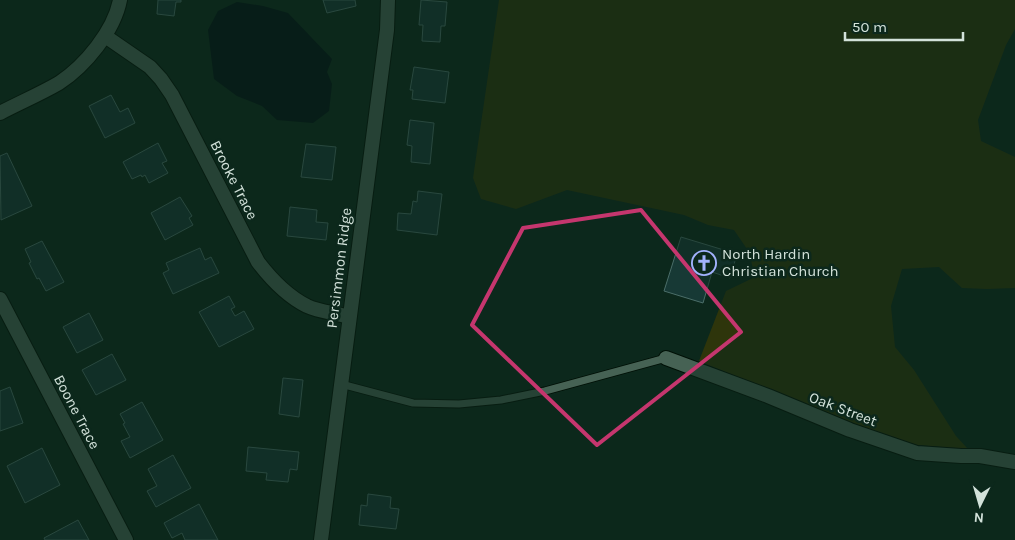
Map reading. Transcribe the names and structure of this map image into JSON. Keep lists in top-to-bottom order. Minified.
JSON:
{"streets":{"street":["Brooke Trace","Persimmon Ridge","Oak Street","Boone Trace"]},"crossings":[["Brooke Trace","Persimmon Ridge"]],"places":{"church":["North Hardin Christian Church"]},"scale_bar":"50 m","north":"bottom"}
